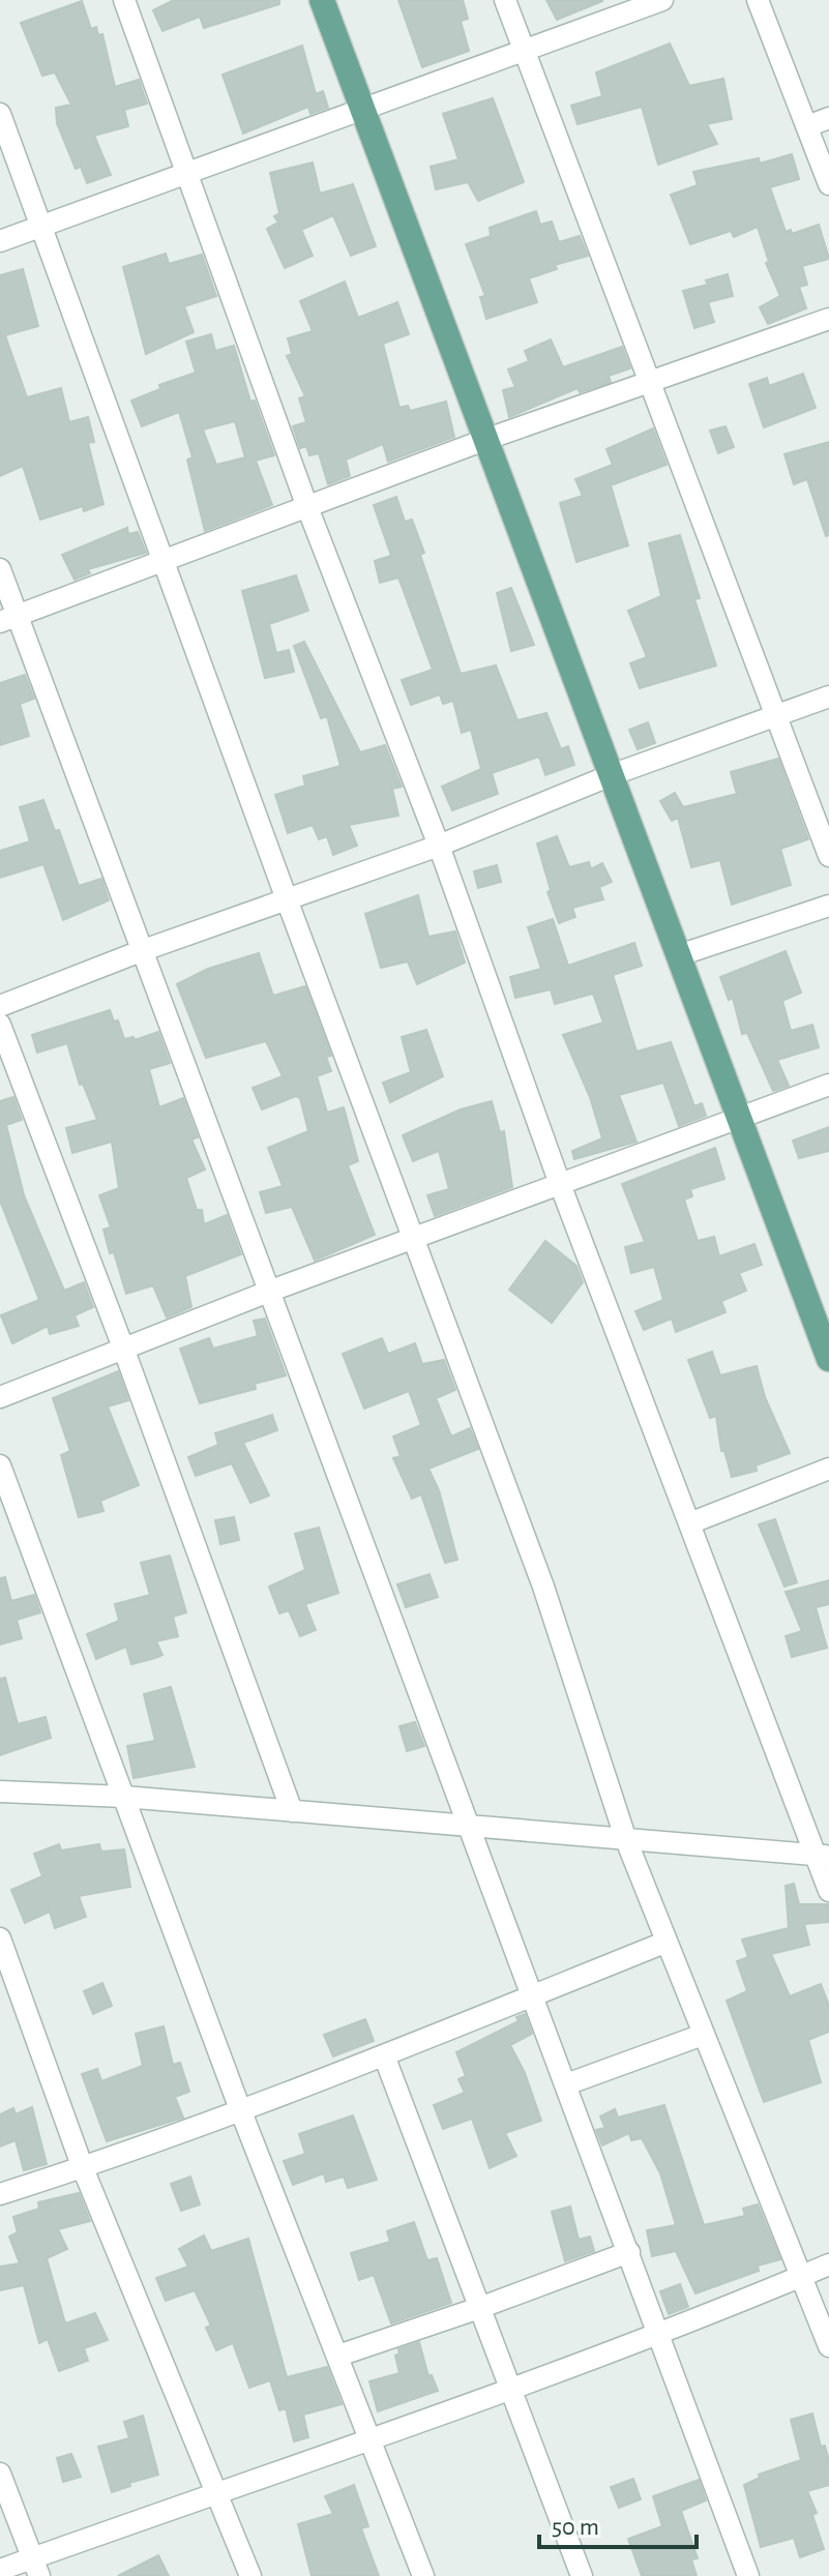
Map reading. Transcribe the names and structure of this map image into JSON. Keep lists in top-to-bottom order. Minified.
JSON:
{"scale_bar":"50 m"}
